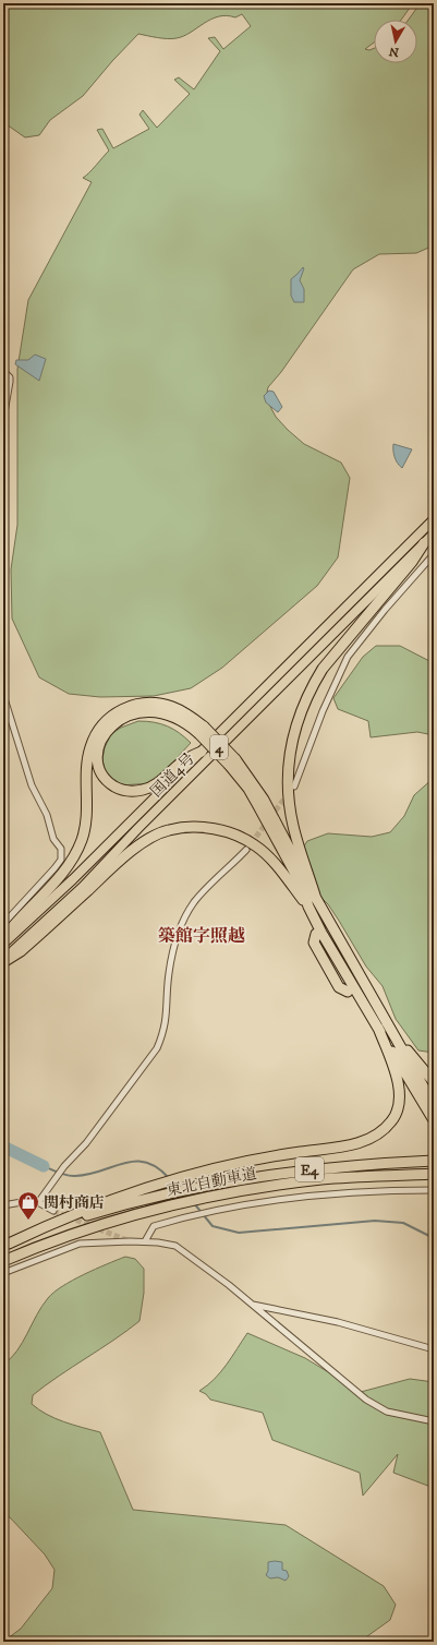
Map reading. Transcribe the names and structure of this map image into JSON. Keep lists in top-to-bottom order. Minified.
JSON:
{"streets":{"highway":["4","国道4号","E4","東北自動車道"]},"districts":["築館字照越"],"places":{"shop":["関村商店"]},"north":"bottom"}
